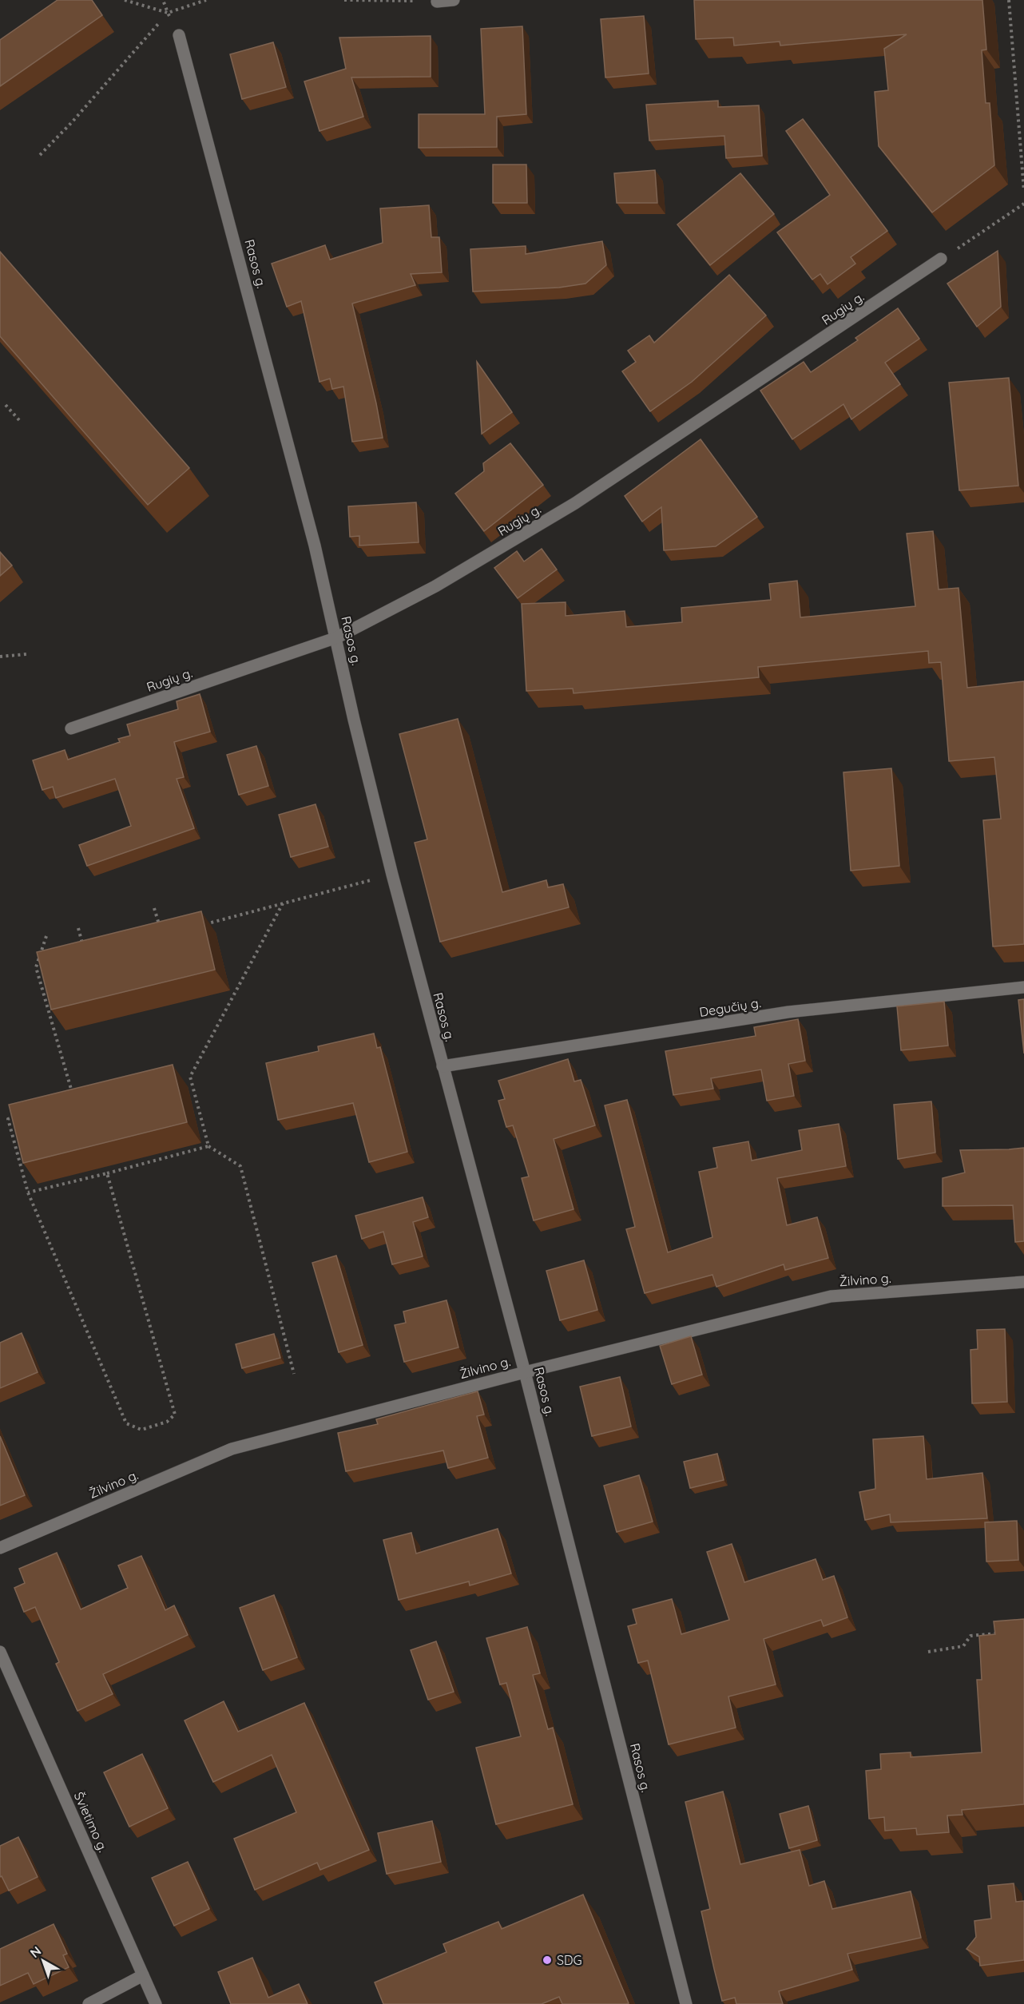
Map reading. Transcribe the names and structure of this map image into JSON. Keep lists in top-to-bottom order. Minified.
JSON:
{"streets":{"street":["Rasos g.","Rugių g.","Degučių g.","Žilvino g.","Švietimo g."]},"crossings":[["Rasos g.","Rugių g."],["Rasos g.","Degučių g."],["Rasos g.","Žilvino g."]],"places":["SDG"],"north":"top left"}
